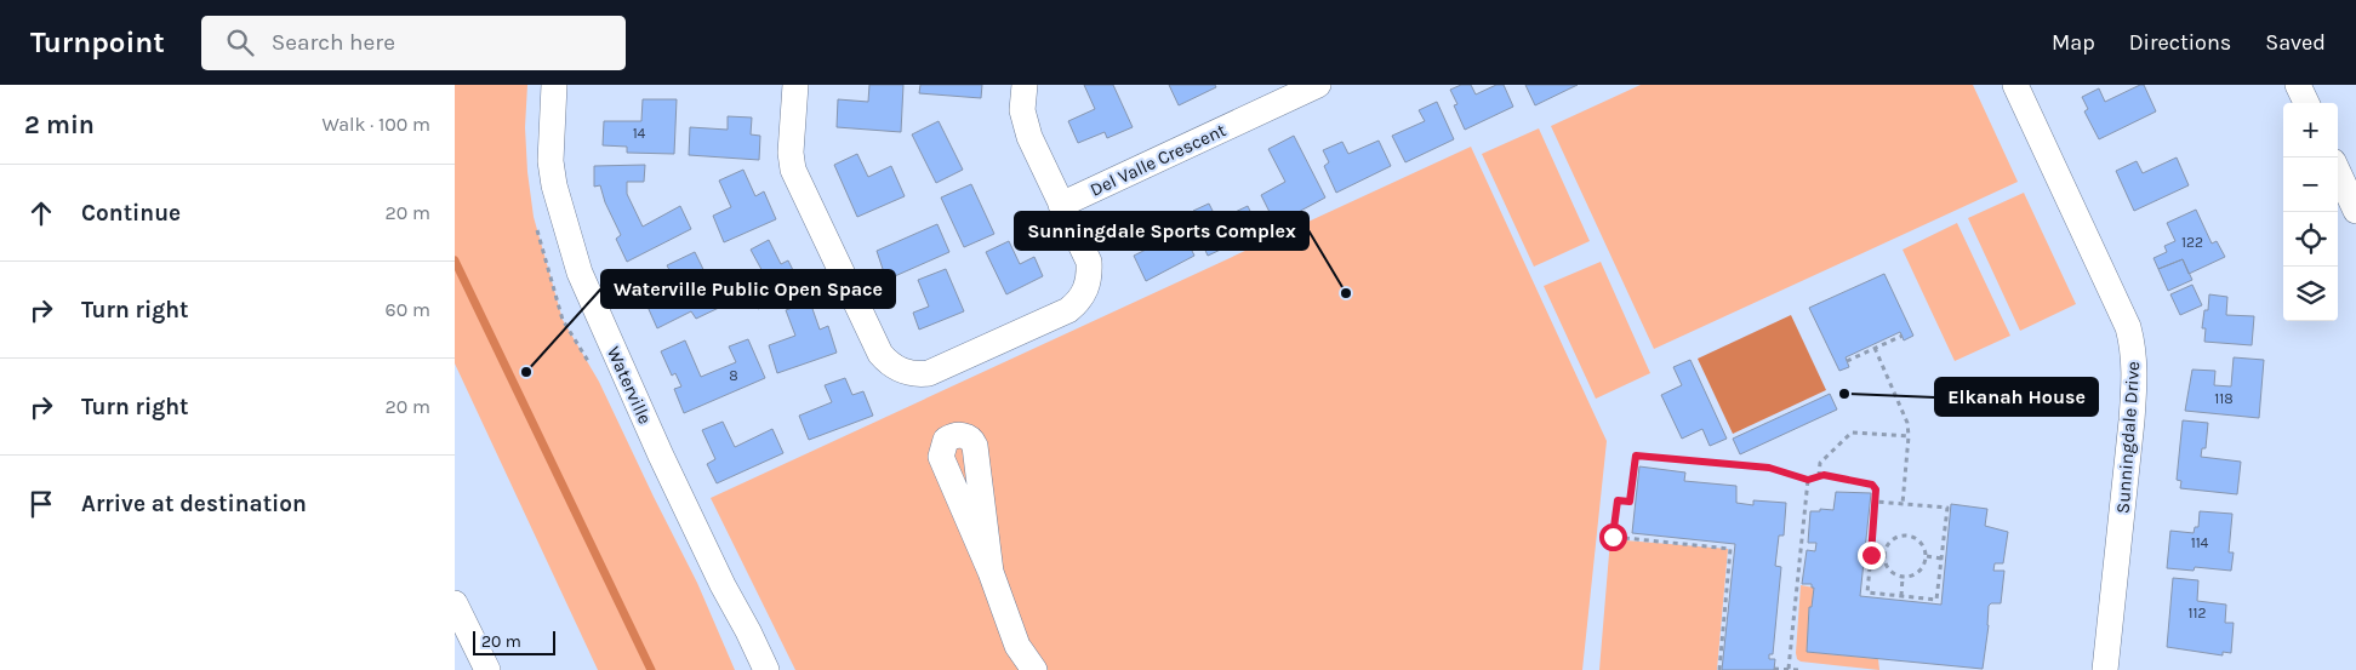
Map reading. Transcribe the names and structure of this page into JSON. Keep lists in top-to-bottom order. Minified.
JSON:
{"streets":{"street":["Del Valle Crescent","Waterville","Sunningdale Drive"]},"places":["Sunningdale Sports Complex","Waterville Public Open Space","Elkanah House"],"house_numbers":["14","122","8","118","114","112"],"scale_bar":"20 m","page":{"header":"Turnpoint","search":"Search here","nav":["Map","Directions","Saved"],"heading":["2 min","Walk · 100 m"],"map_buttons":["+","−"],"list":[["Continue","20 m"],["Turn right","60 m"],["Turn right","20 m"],"Arrive at destination"],"scale":"20 m"}}
